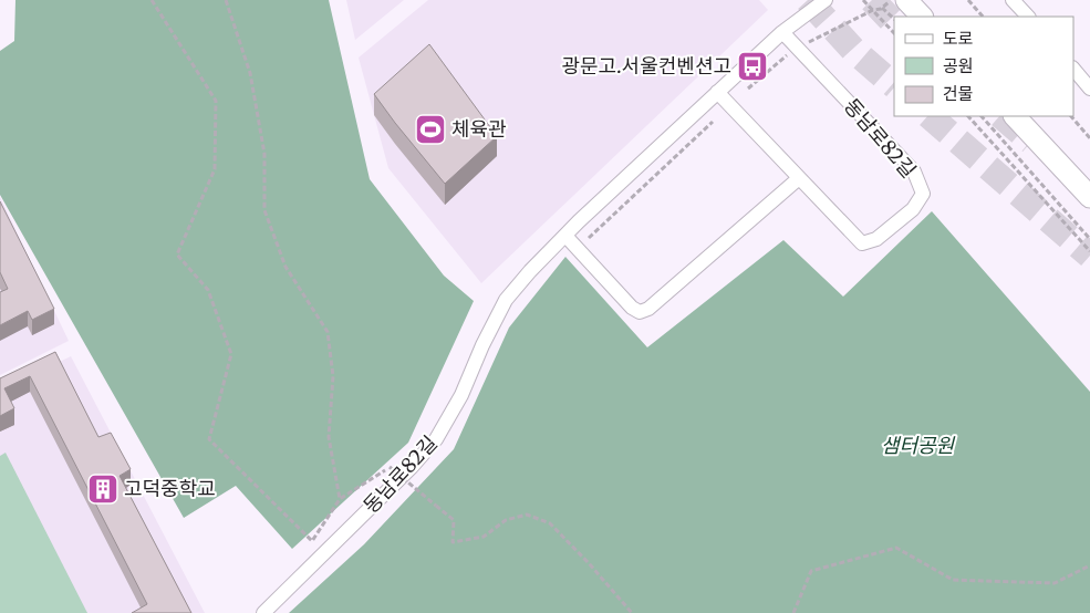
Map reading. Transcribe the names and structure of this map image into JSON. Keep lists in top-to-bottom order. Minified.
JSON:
{"streets":{"street":["동남로82길"]},"parks":["샘터공원"],"places":{"bus stop":["광문고.서울컨벤션고"],"sports":["체육관"],"building":["고덕중학교"]},"legend":["도로","공원","건물"]}
